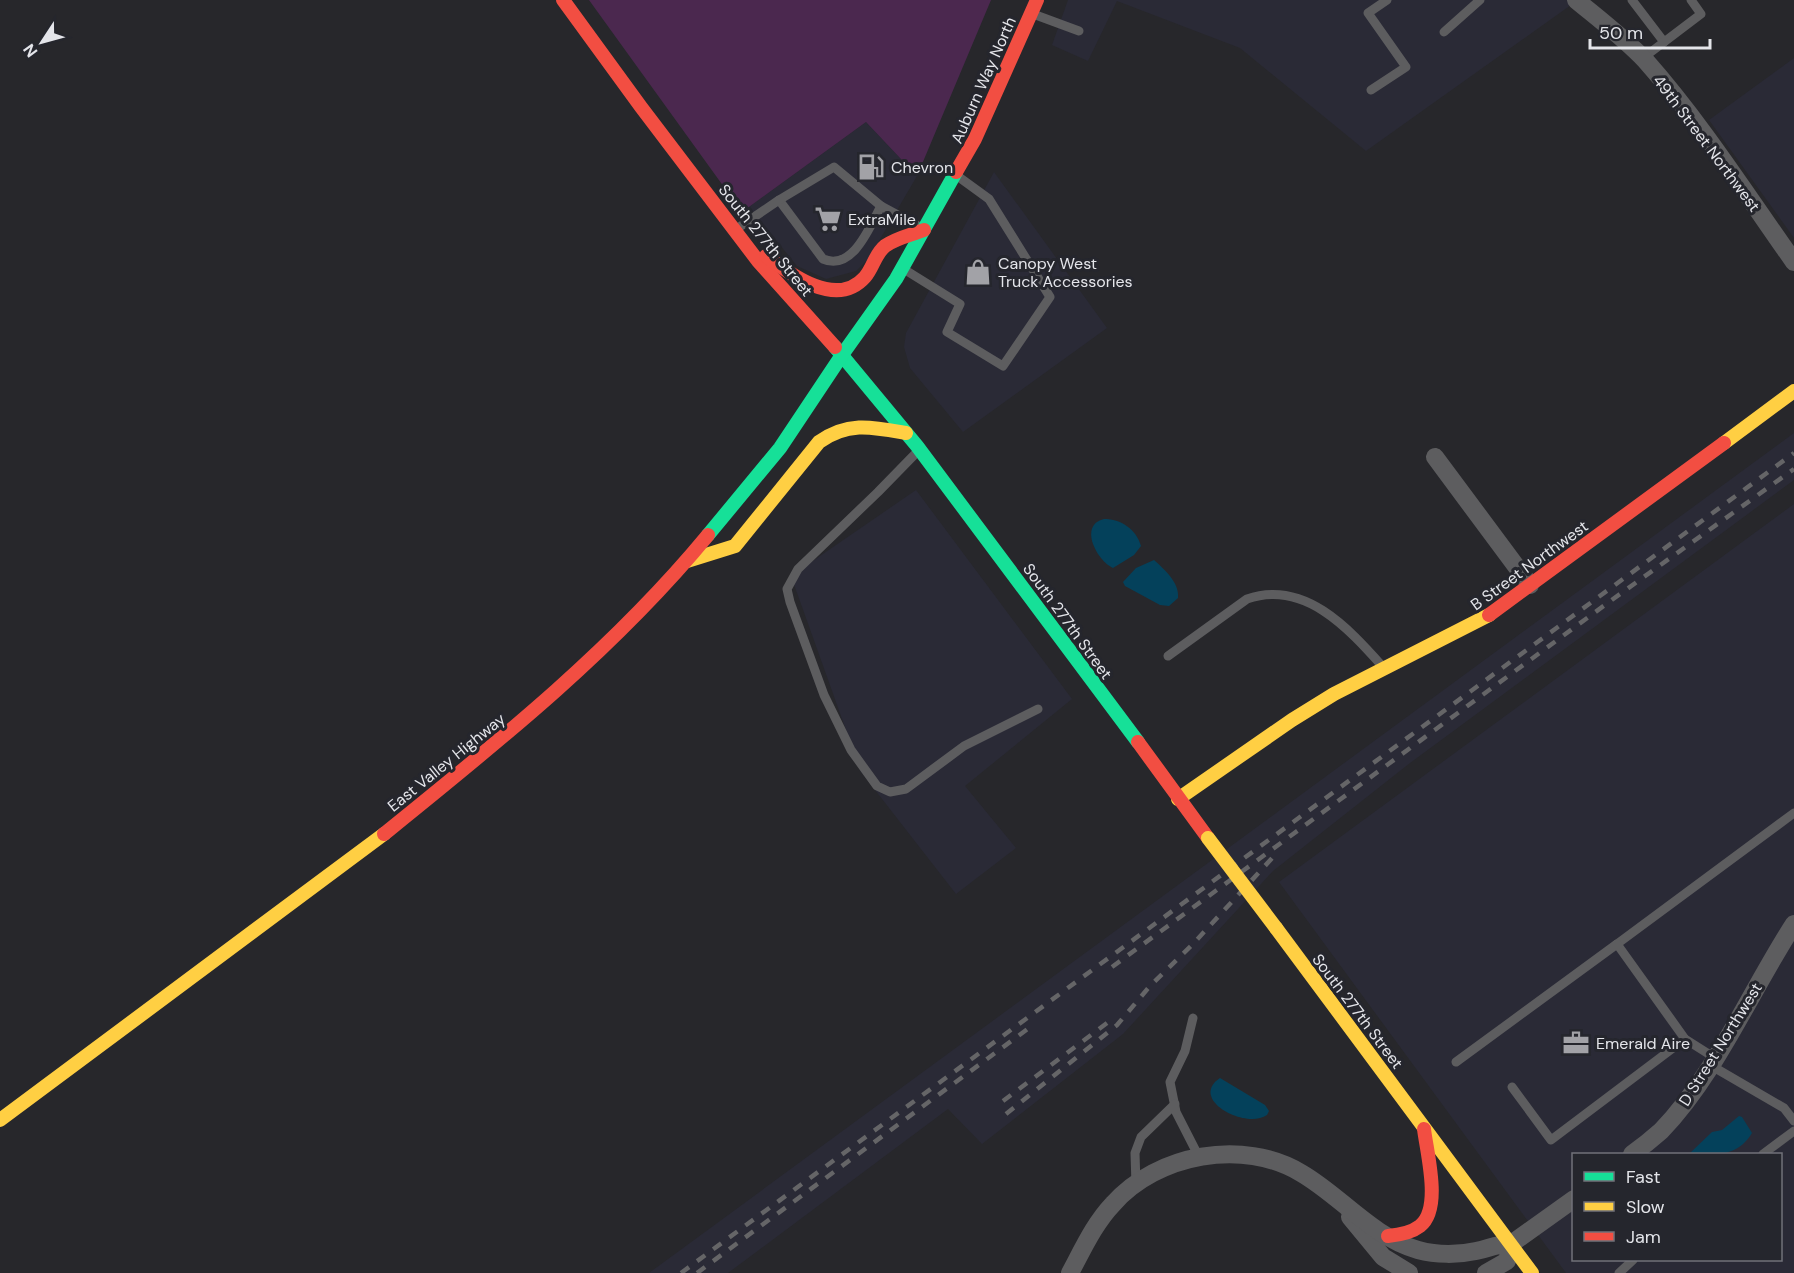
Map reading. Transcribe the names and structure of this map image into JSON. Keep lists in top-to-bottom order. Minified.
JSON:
{"streets":{"main road":["Auburn Way North","South 277th Street","B Street Northwest","East Valley Highway"],"street":["49th Street Northwest","D Street Northwest"]},"crossings":[["Auburn Way North","South 277th Street"],["Auburn Way North","East Valley Highway"],["South 277th Street","B Street Northwest"],["South 277th Street","East Valley Highway"]],"places":{"fuel station":["Chevron"],"supermarket":["ExtraMile"],"shop":["Canopy West Truck Accessories"],"office":["Emerald Aire"]},"legend":["Fast","Slow","Jam"],"scale_bar":"50 m","north":"bottom left"}
